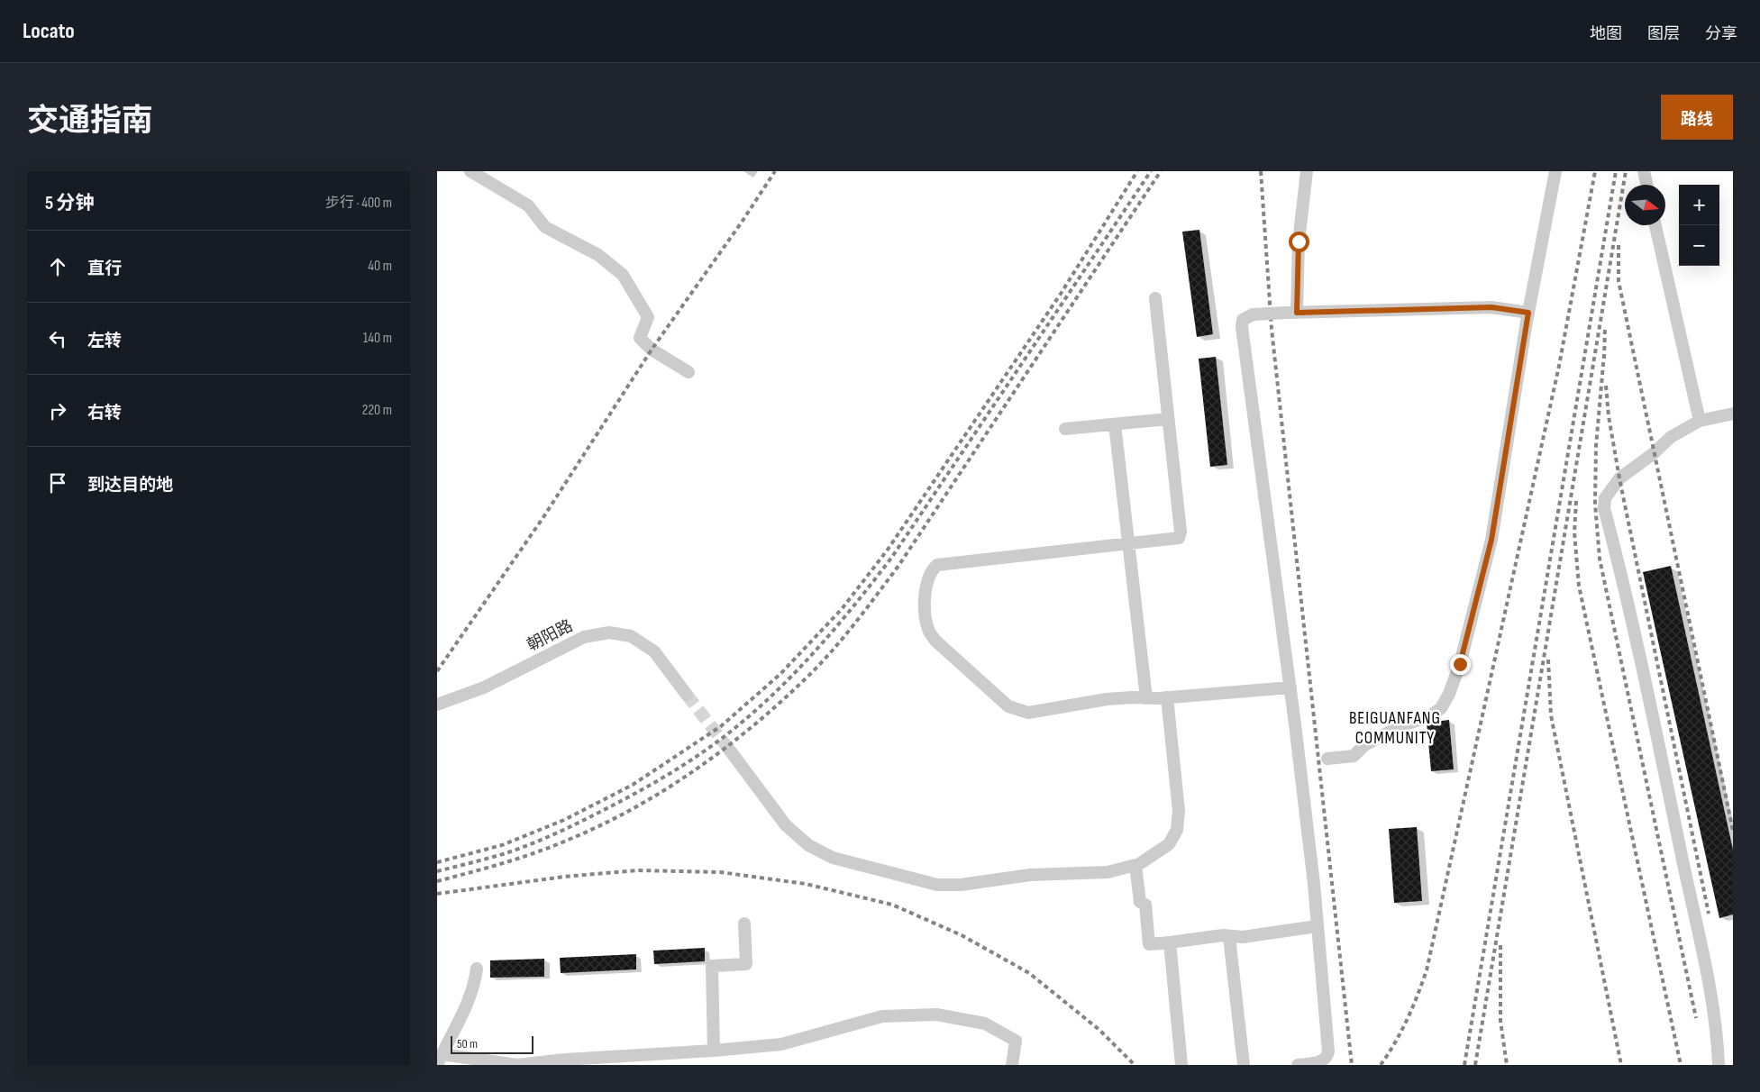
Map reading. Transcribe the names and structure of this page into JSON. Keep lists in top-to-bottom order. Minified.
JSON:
{"streets":{"street":["朝阳路"]},"districts":["BEIGUANFANG COMMUNITY"],"scale_bar":"50 m","north":"right","page":{"header":"Locato","nav":["地图","图层","分享"],"title":"交通指南","buttons":"路线","heading":["5 分钟","步行 · 400 m"],"map_buttons":["+","−"],"list":[["直行","40 m"],["左转","140 m"],["右转","220 m"],"到达目的地"],"scale":"50 m"}}
